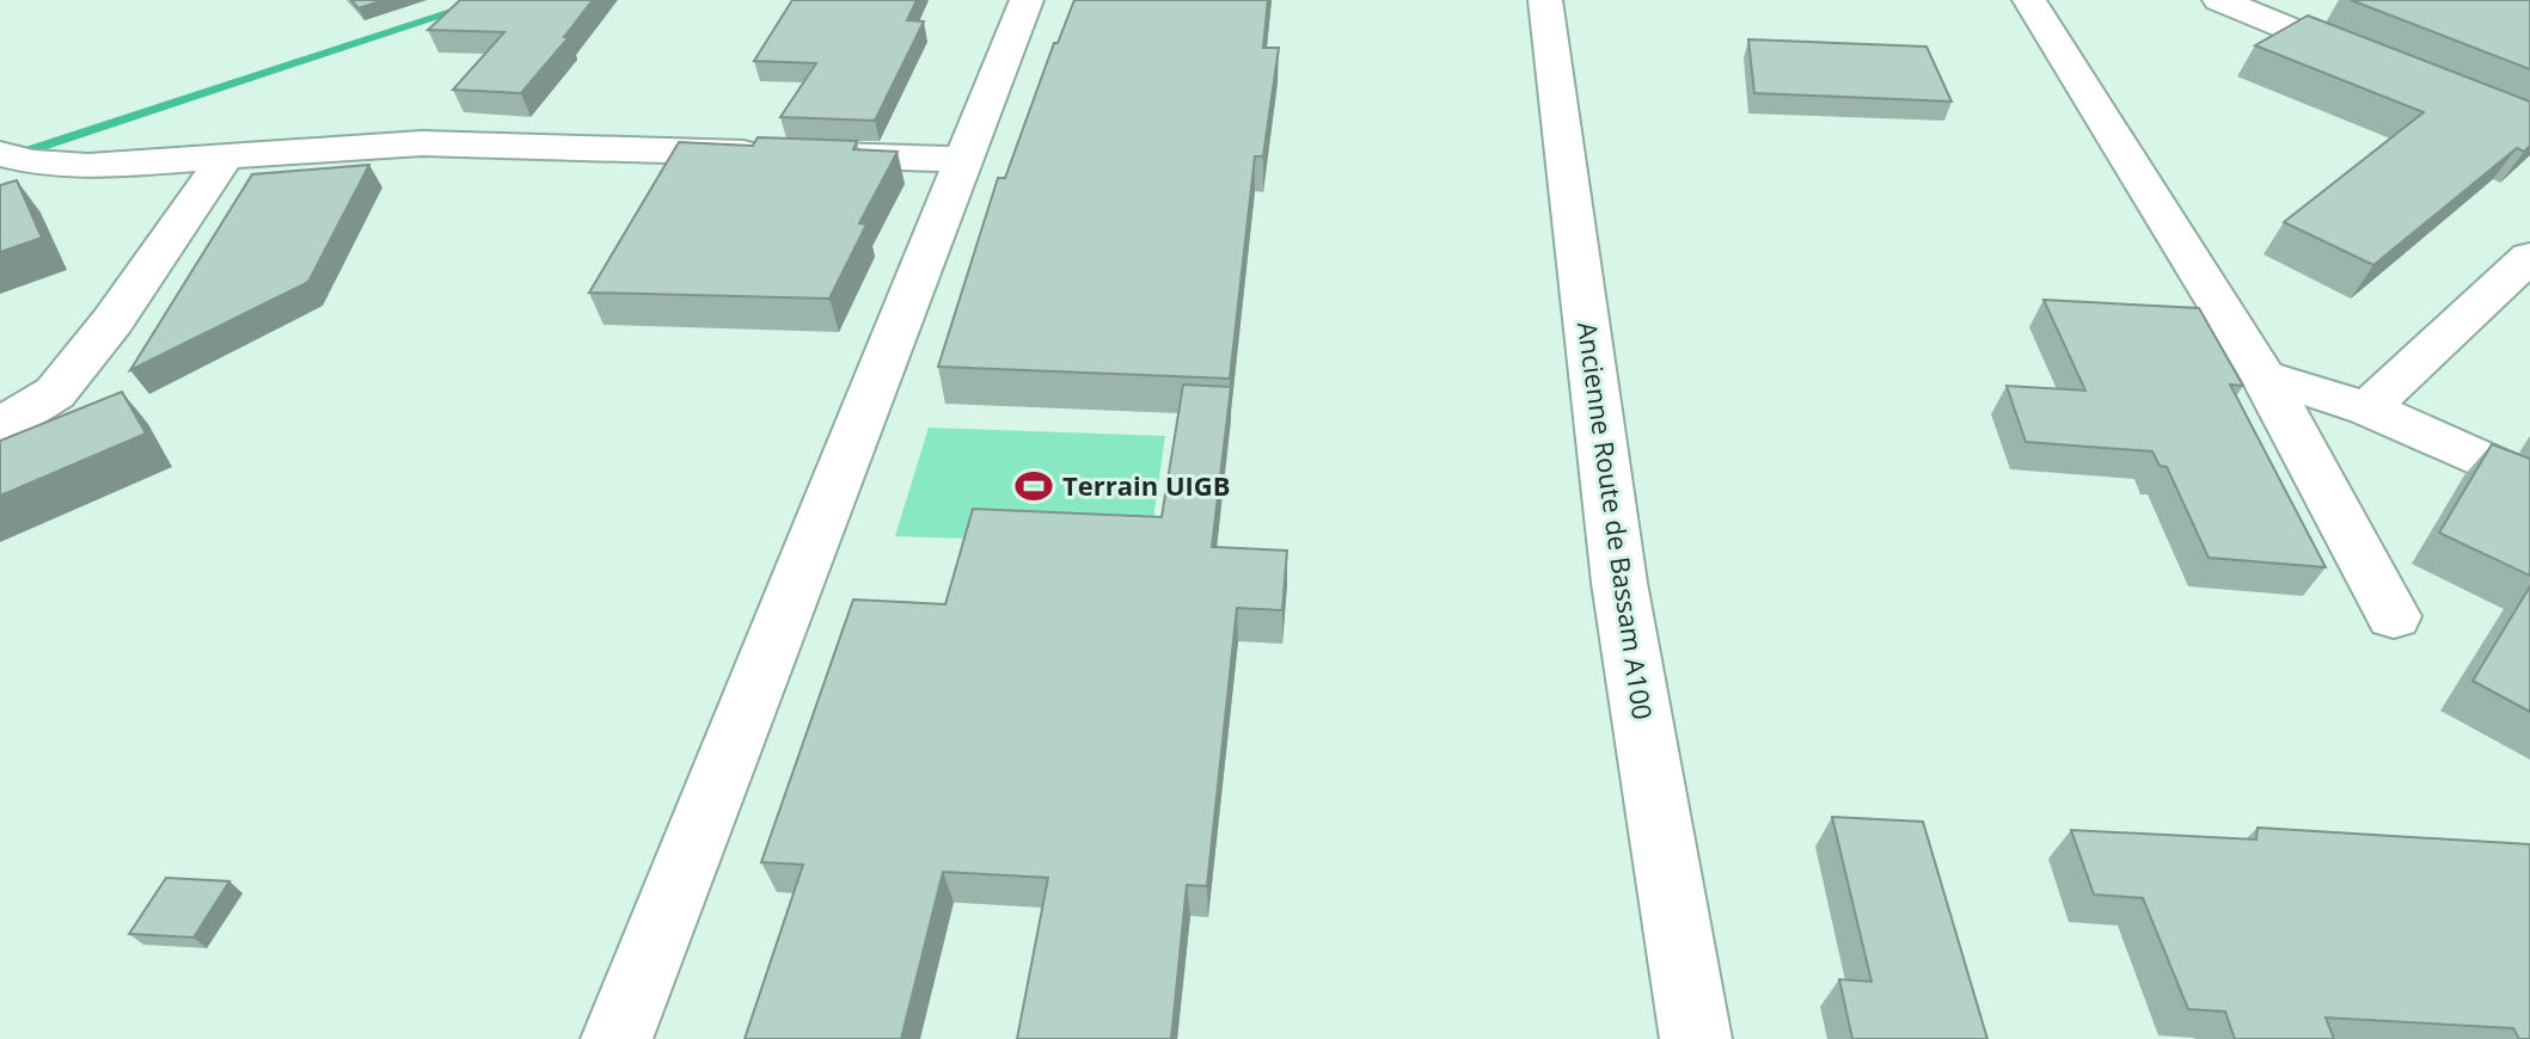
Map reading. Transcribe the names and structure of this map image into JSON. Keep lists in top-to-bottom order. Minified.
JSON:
{"streets":{"street":["Ancienne Route de Bassam A100"]},"places":{"sports":["Terrain UIGB"]}}
